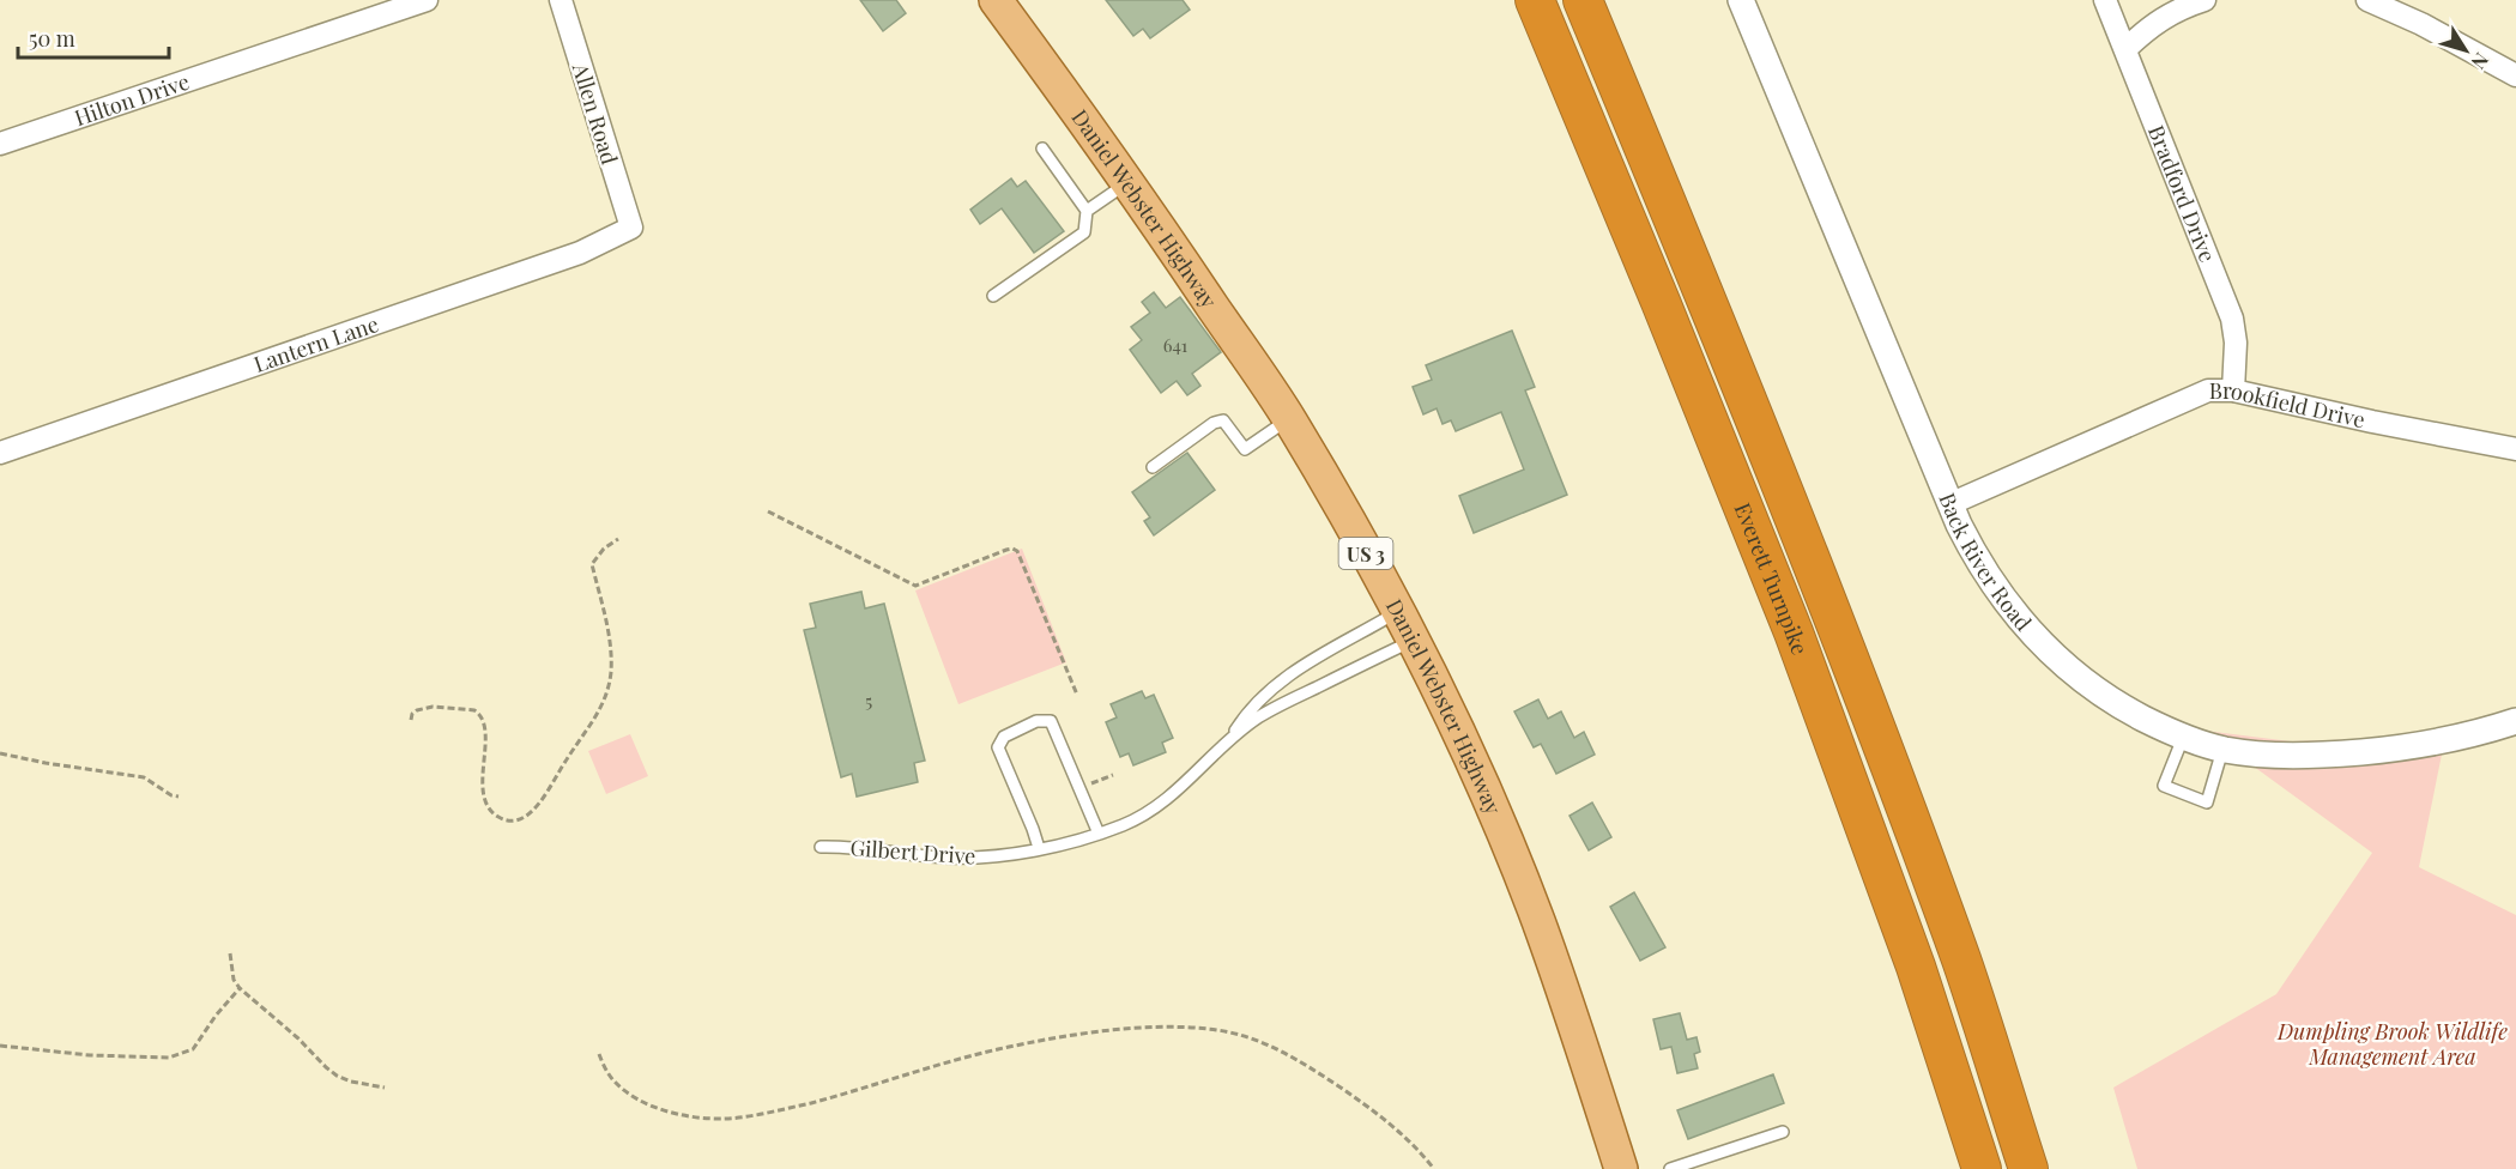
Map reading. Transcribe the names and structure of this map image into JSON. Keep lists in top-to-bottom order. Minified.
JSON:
{"streets":{"highway":["Everett Turnpike"],"main road":["Daniel Webster Highway","US 3"],"street":["Hilton Drive","Allen Road","Bradford Drive","Lantern Lane","Brookfield Drive","Back River Road"],"lane":["Gilbert Drive"]},"crossings":[["Allen Road","Lantern Lane"],["Bradford Drive","Brookfield Drive"],["Daniel Webster Highway","Gilbert Drive"],["Brookfield Drive","Back River Road"]],"parks":["Dumpling Brook Wildlife Management Area"],"house_numbers":["641","5"],"scale_bar":"50 m","north":"bottom right"}
